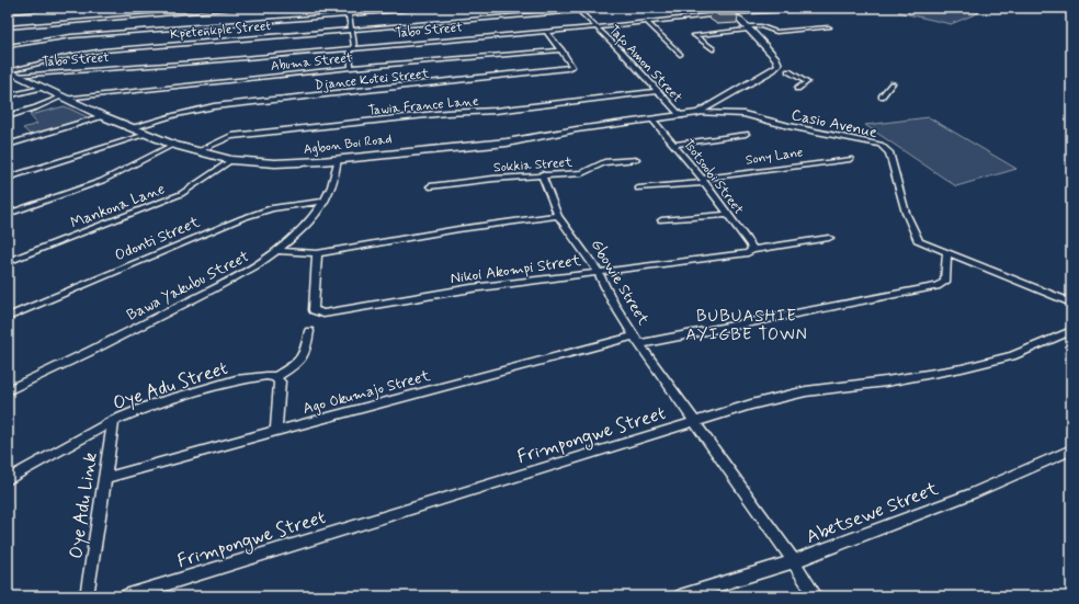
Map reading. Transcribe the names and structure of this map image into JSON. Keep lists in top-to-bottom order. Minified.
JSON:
{"streets":{"street":["Kpetenkple Street","Tabo Street","Abuma Street","Tafo Amon Street","Djance Kotei Street","Tawia France Lane","Casio Avenue","Agbon Boi Road","Sony Lane","Sokkia Street","Tsotsoobi Street","Mankona Lane","Odonti Street","Nikoi Akompi Street","Gbowie Street","Bawa Yakubu Street","Oye Adu Street","Ago Okumajo Street","Frimpongwe Street","Oye Adu Link","Abetsewe Street"]},"crossings":[["Kpetenkple Street","Tabo Street"],["Kpetenkple Street","Tafo Amon Street"],["Kpetenkple Street","Agbon Boi Road"],["Tabo Street","Tafo Amon Street"],["Tabo Street","Djance Kotei Street"],["Tabo Street","Agbon Boi Road"],["Abuma Street","Djance Kotei Street"],["Abuma Street","Agbon Boi Road"],["Tafo Amon Street","Tawia France Lane"],["Tafo Amon Street","Agbon Boi Road"],["Djance Kotei Street","Agbon Boi Road"],["Tawia France Lane","Agbon Boi Road"],["Casio Avenue","Agbon Boi Road"],["Casio Avenue","Ago Okumajo Street"],["Agbon Boi Road","Tsotsoobi Street"],["Agbon Boi Road","Mankona Lane"],["Agbon Boi Road","Bawa Yakubu Street"],["Sony Lane","Tsotsoobi Street"],["Sokkia Street","Gbowie Street"],["Tsotsoobi Street","Nikoi Akompi Street"],["Odonti Street","Bawa Yakubu Street"],["Nikoi Akompi Street","Gbowie Street"],["Gbowie Street","Ago Okumajo Street"],["Gbowie Street","Frimpongwe Street"],["Gbowie Street","Abetsewe Street"],["Oye Adu Street","Oye Adu Link"],["Ago Okumajo Street","Oye Adu Link"]],"districts":["BUBUASHIE AYIGBE TOWN"]}
